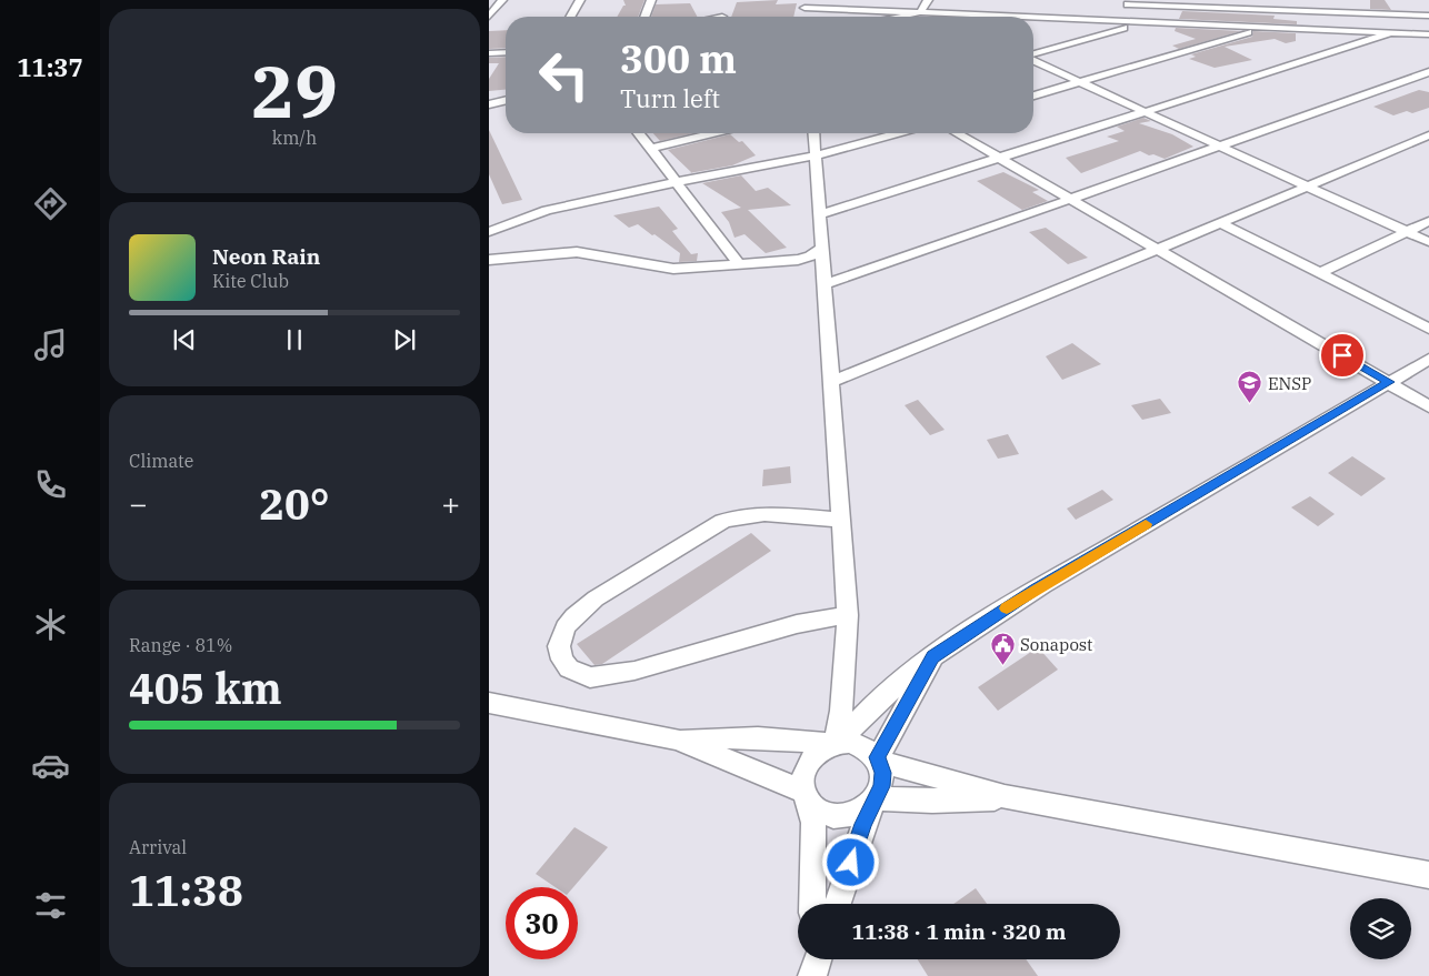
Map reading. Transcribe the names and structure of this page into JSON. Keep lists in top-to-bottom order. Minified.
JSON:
{"places":{"school or university":["ENSP"],"public building":["Sonapost"]},"page":{"tabs":"11:37","tile":[["29","km/h"],"Climate",["Range · 81%","405 km"],["Arrival","11:38"]],"turn":["300 m","Turn left"],"song":["Neon Rain","Kite Club"],"heat":["−","20°","+"],"limit":"30","trip":"11:38 · 1 min · 320 m"}}
